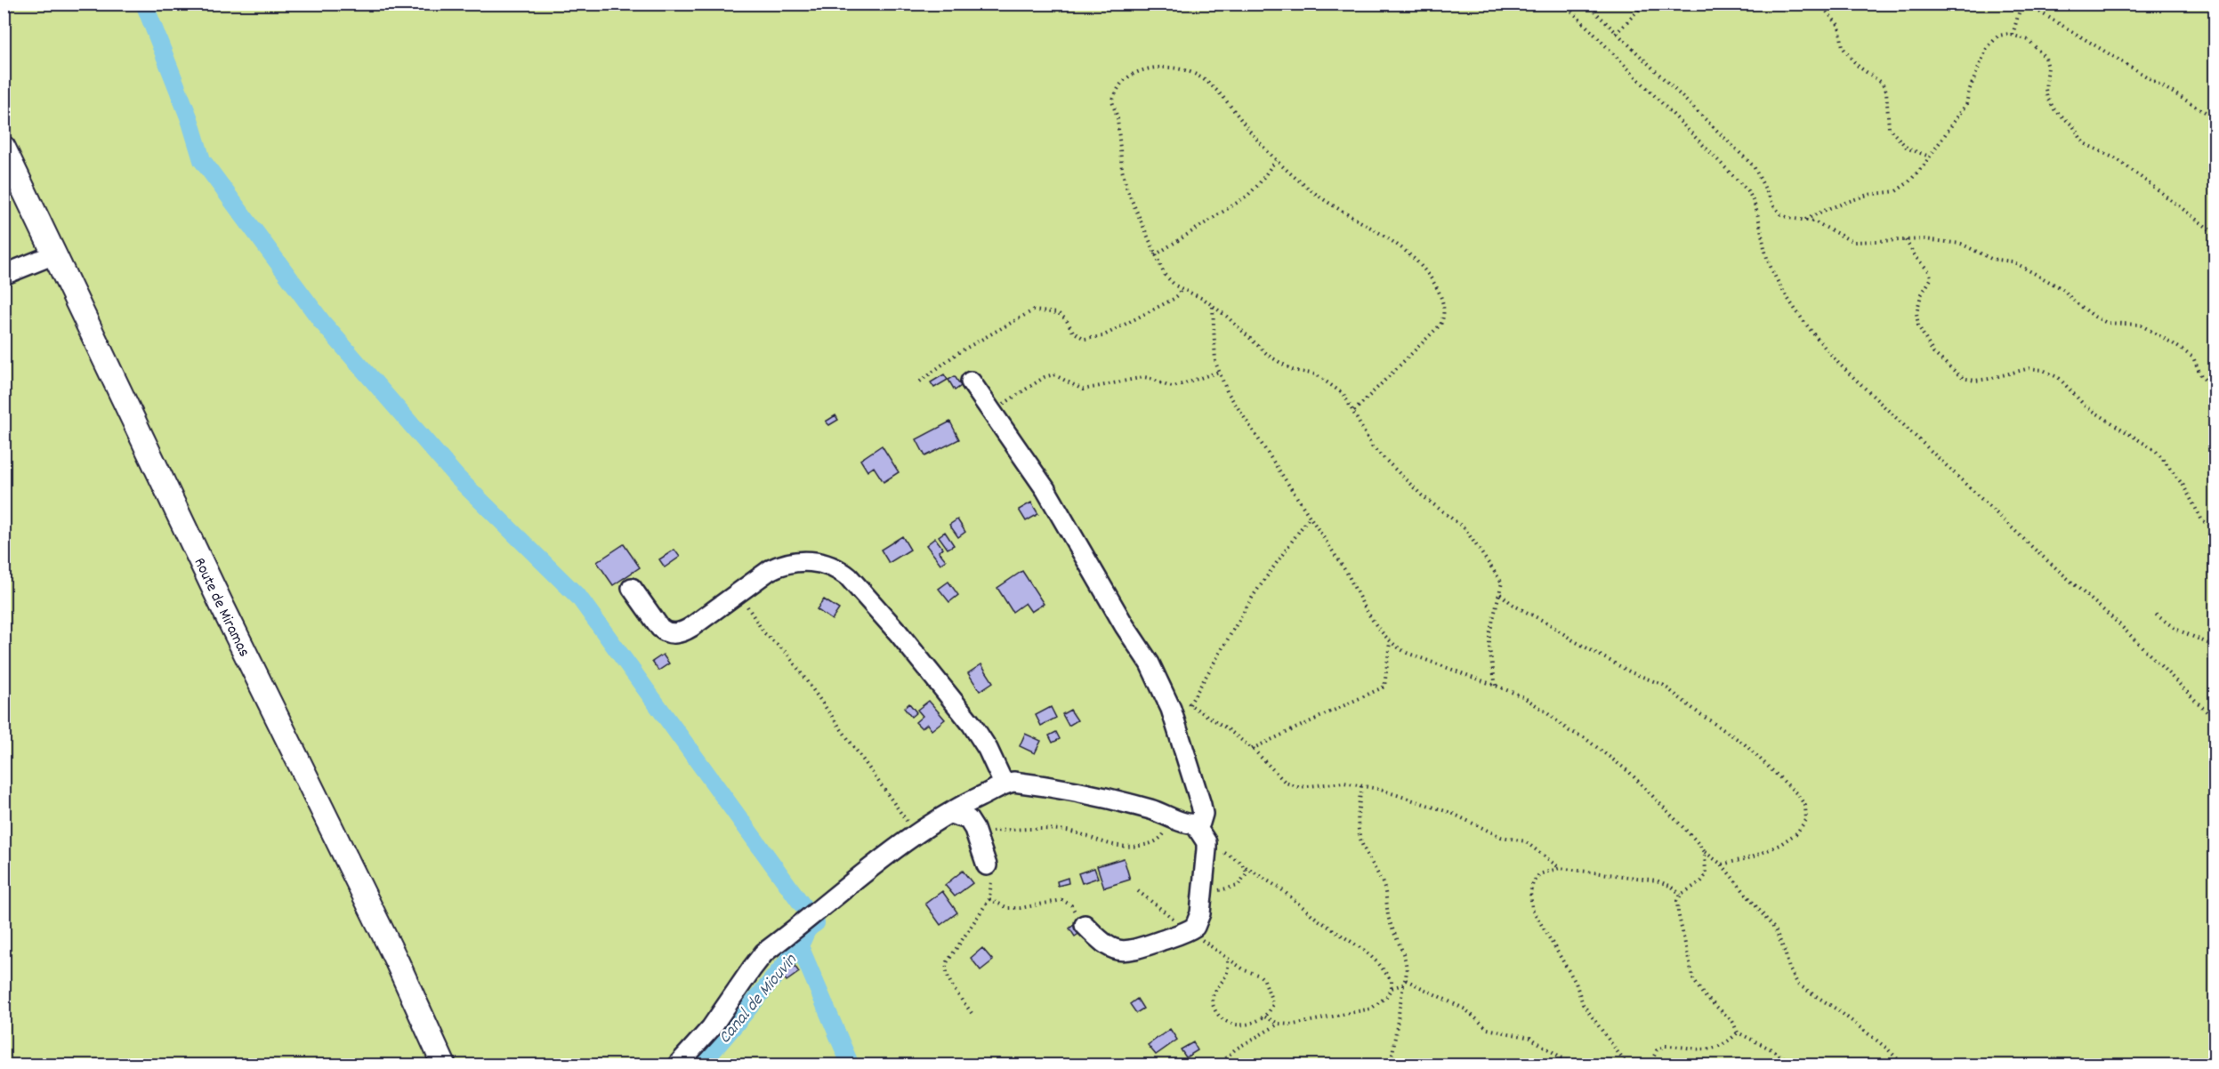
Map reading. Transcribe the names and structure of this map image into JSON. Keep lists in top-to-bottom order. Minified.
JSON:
{"streets":{"main road":["Route de Miramas"]},"water":["Canal de Miouvin"]}
